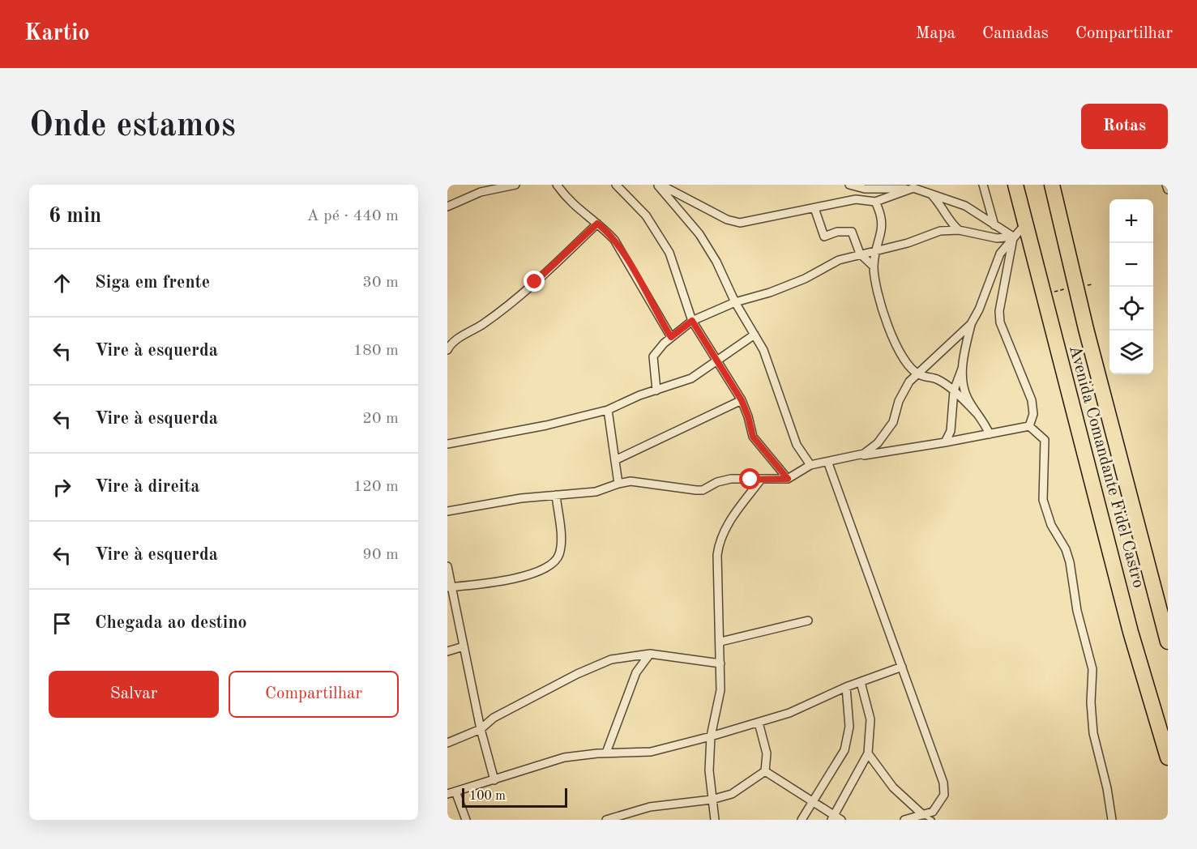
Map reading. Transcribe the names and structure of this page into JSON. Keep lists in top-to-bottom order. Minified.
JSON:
{"streets":{"highway":["Avenida Comandante Fidel Castro"]},"scale_bar":"100 m","page":{"header":"Kartio","nav":["Mapa","Camadas","Compartilhar"],"buttons":["Rotas",["Salvar","Compartilhar"]],"title":"Onde estamos","heading":["6 min","A pé · 440 m"],"map_buttons":["+","−"],"list":[["Siga em frente","30 m"],["Vire à esquerda","180 m"],["Vire à esquerda","20 m"],["Vire à direita","120 m"],["Vire à esquerda","90 m"],"Chegada ao destino"],"scale":"100 m"}}
